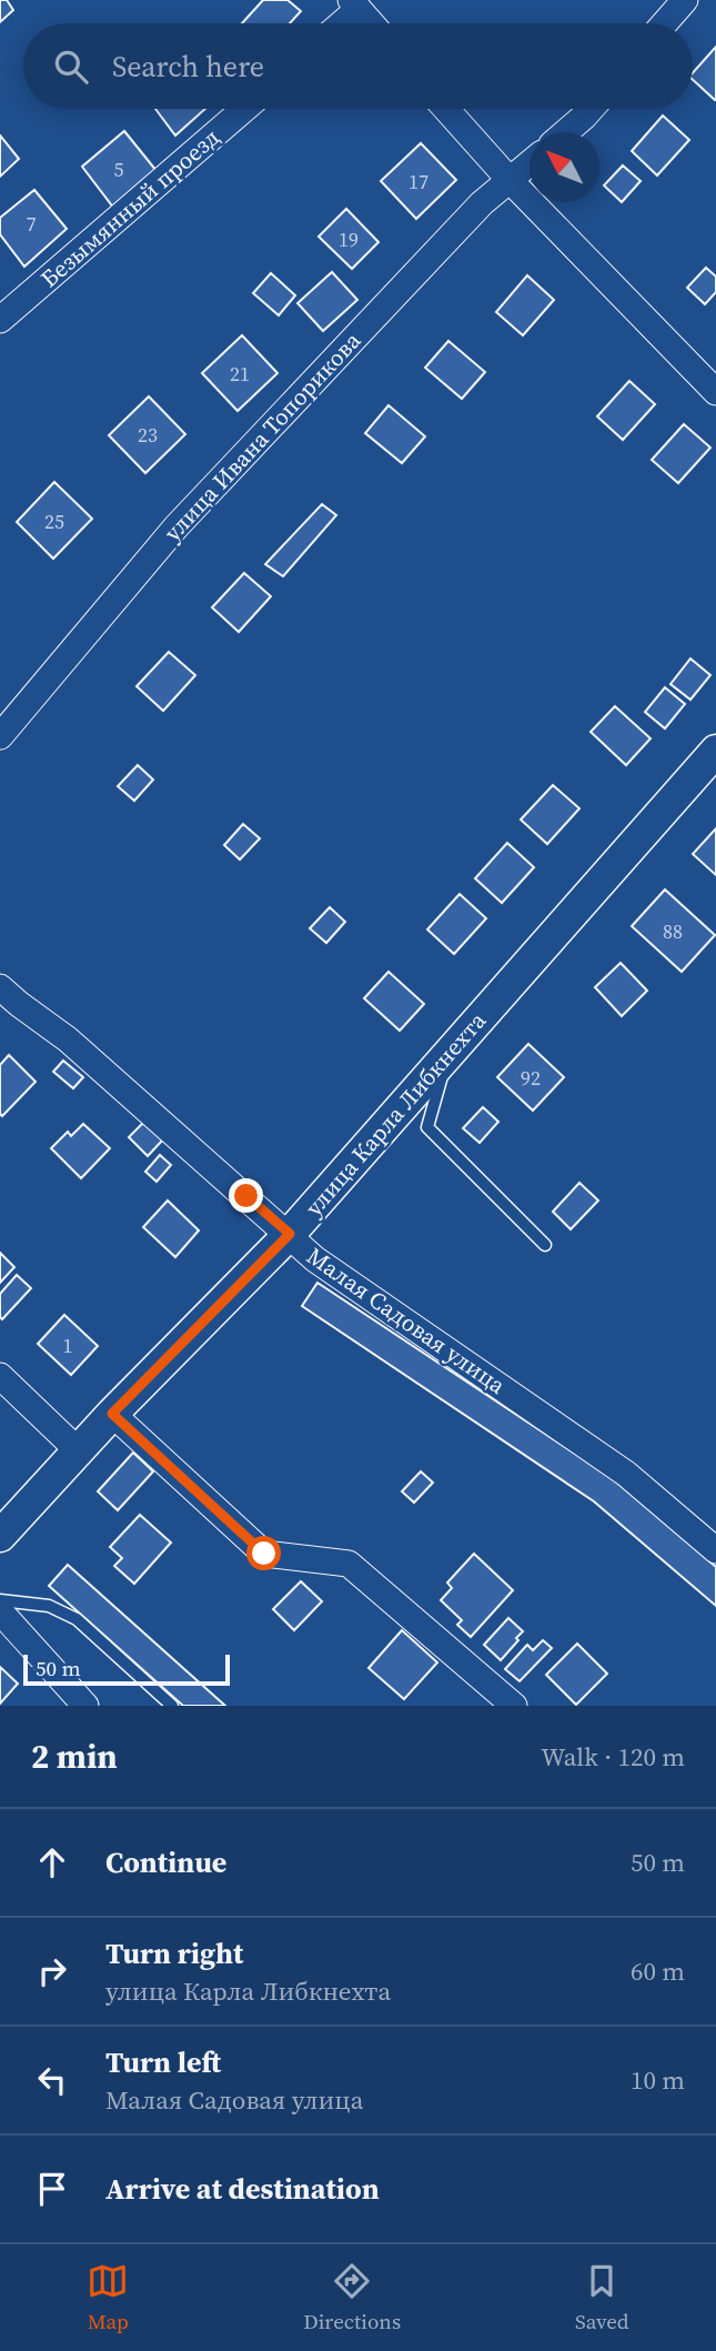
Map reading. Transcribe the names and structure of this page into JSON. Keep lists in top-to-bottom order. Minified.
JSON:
{"streets":{"street":["Безымянный проезд","улица Ивана Топорикова","улица Карла Либкнехта","Малая Садовая улица"]},"crossings":[["улица Карла Либкнехта","Малая Садовая улица"]],"house_numbers":["5","17","7","19","21","23","25","88","92","1"],"scale_bar":"50 m","north":"top left","page":{"search":"Search here","scale":"50 m","heading":["2 min","Walk · 120 m"],"list":[["Continue","50 m"],["Turn right","улица Карла Либкнехта","60 m"],["Turn left","Малая Садовая улица","10 m"],"Arrive at destination"],"nav":["Map","Directions","Saved"]}}
